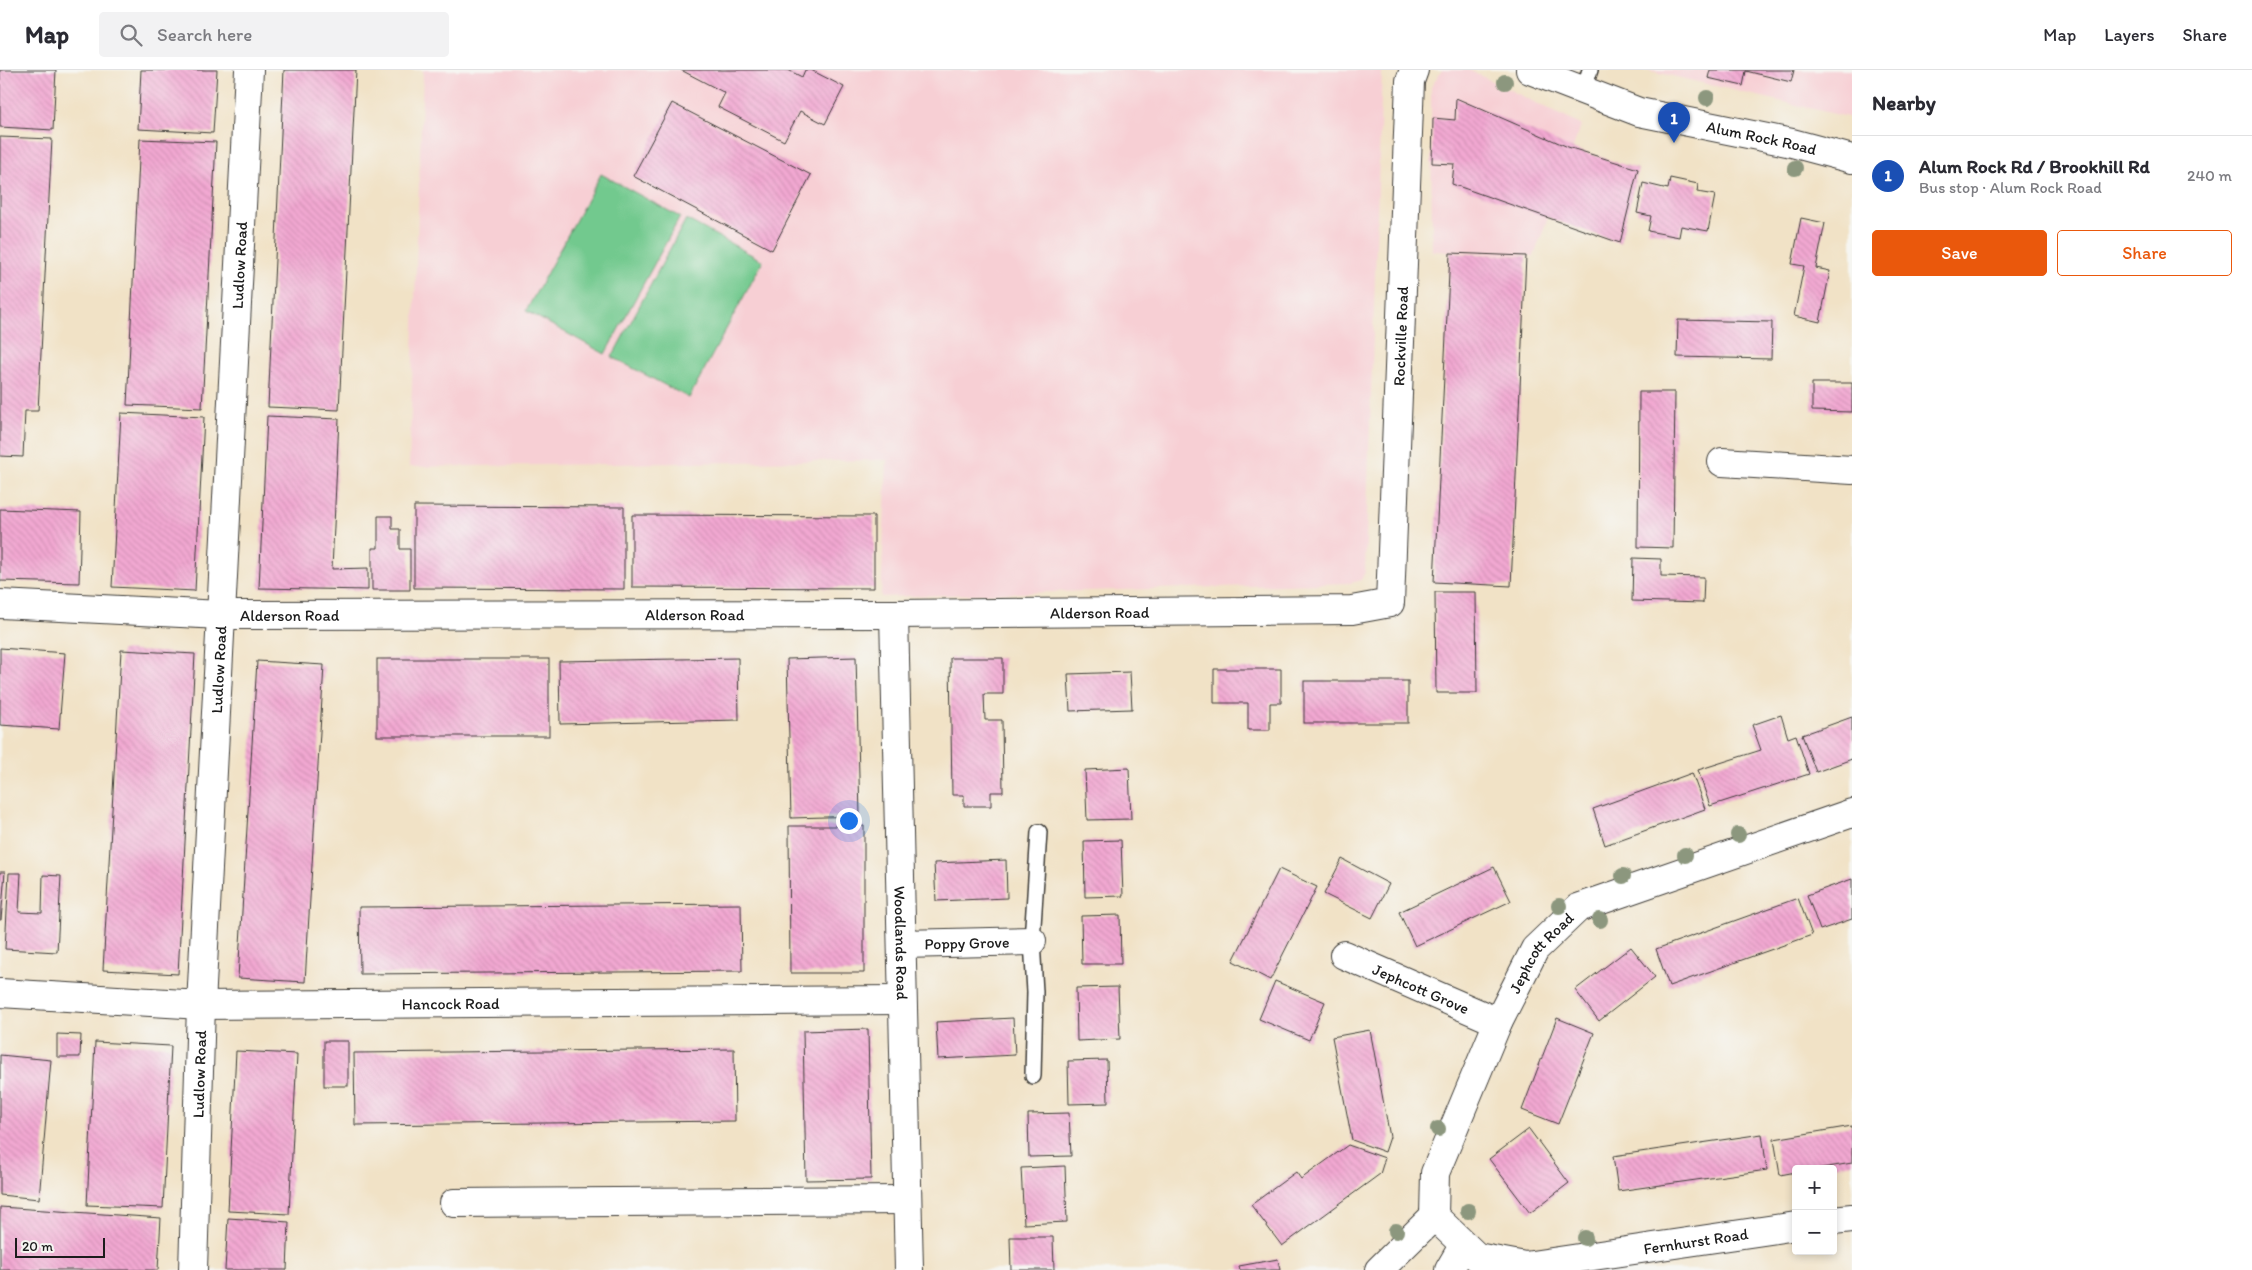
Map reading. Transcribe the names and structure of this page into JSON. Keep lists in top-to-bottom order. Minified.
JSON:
{"streets":{"street":["Alum Rock Road","Ludlow Road","Rockville Road","Alderson Road","Woodlands Road","Poppy Grove","Jephcott Road","Jephcott Grove","Hancock Road","Fernhurst Road"]},"crossings":[["Ludlow Road","Alderson Road"],["Ludlow Road","Hancock Road"],["Rockville Road","Alderson Road"],["Alderson Road","Woodlands Road"],["Woodlands Road","Poppy Grove"],["Woodlands Road","Hancock Road"],["Jephcott Road","Jephcott Grove"]],"scale_bar":"20 m","page":{"header":"Map","search":"Search here","nav":["Map","Layers","Share"],"heading":"Nearby","pins":"1","list":[{"mark":"1","name":"Alum Rock Rd / Brookhill Rd","note":"Bus stop · Alum Rock Road","value":"240 m"}],"buttons":["Save","Share"],"map_buttons":["+","−"],"scale":"20 m"}}
